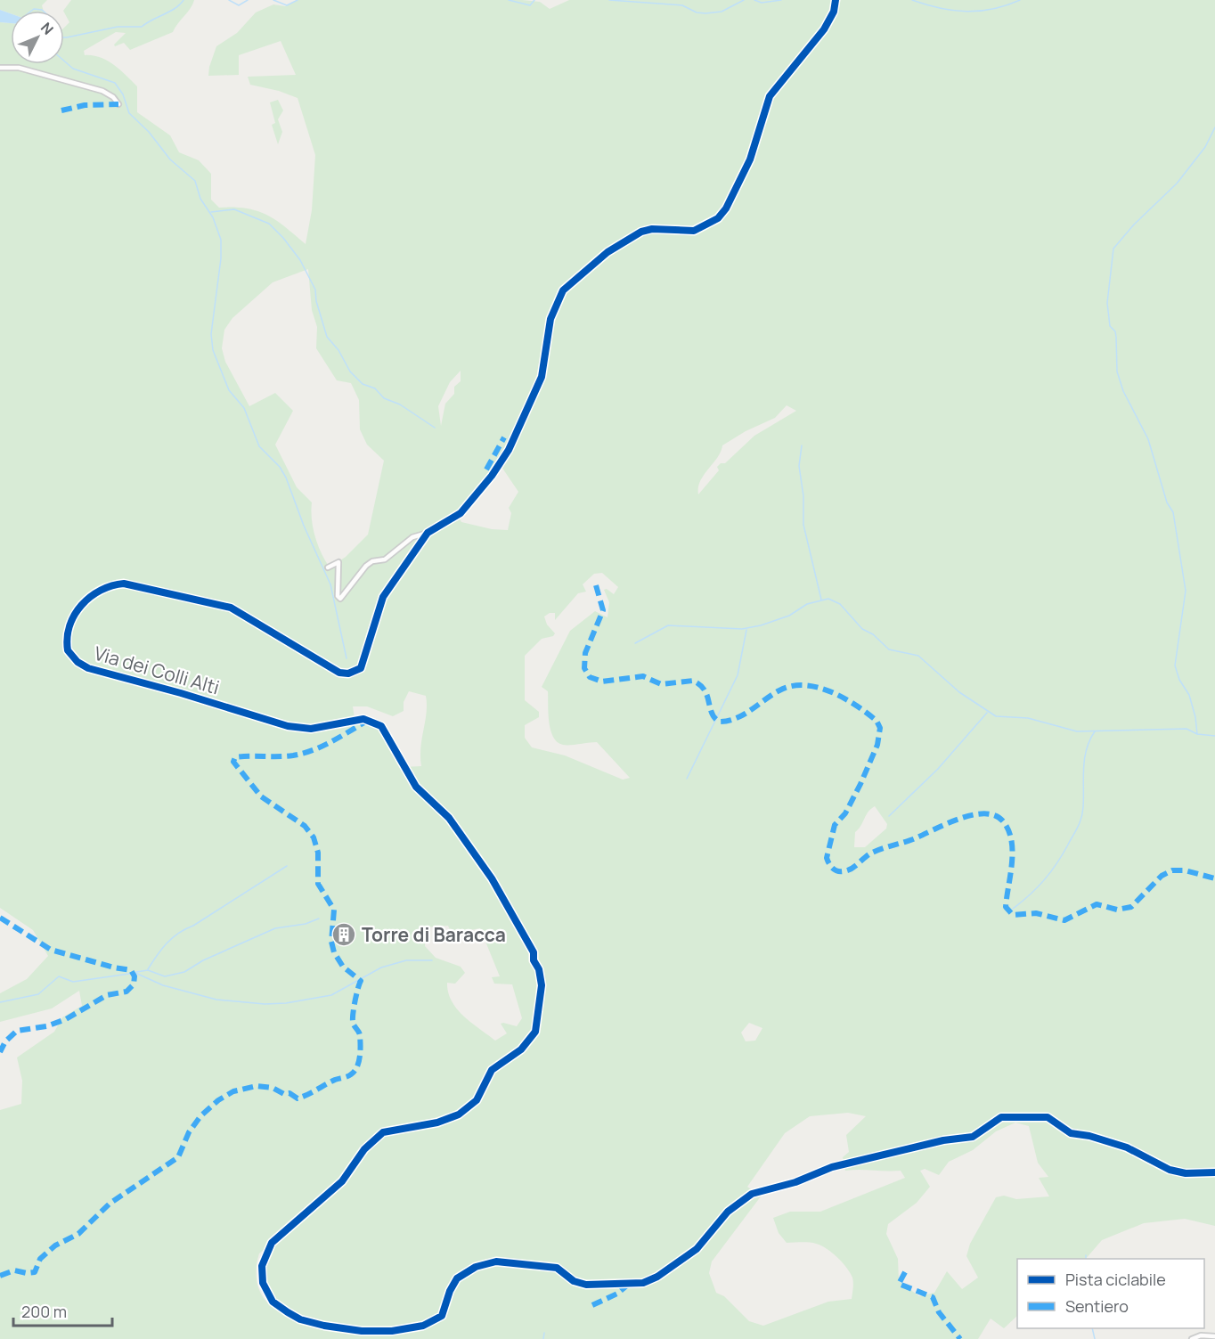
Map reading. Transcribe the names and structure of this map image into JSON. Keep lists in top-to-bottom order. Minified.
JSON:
{"streets":{"street":["Via dei Colli Alti"]},"places":{"building":["Torre di Baracca"]},"legend":["Pista ciclabile","Sentiero"],"scale_bar":"200 m","north":"top right"}
